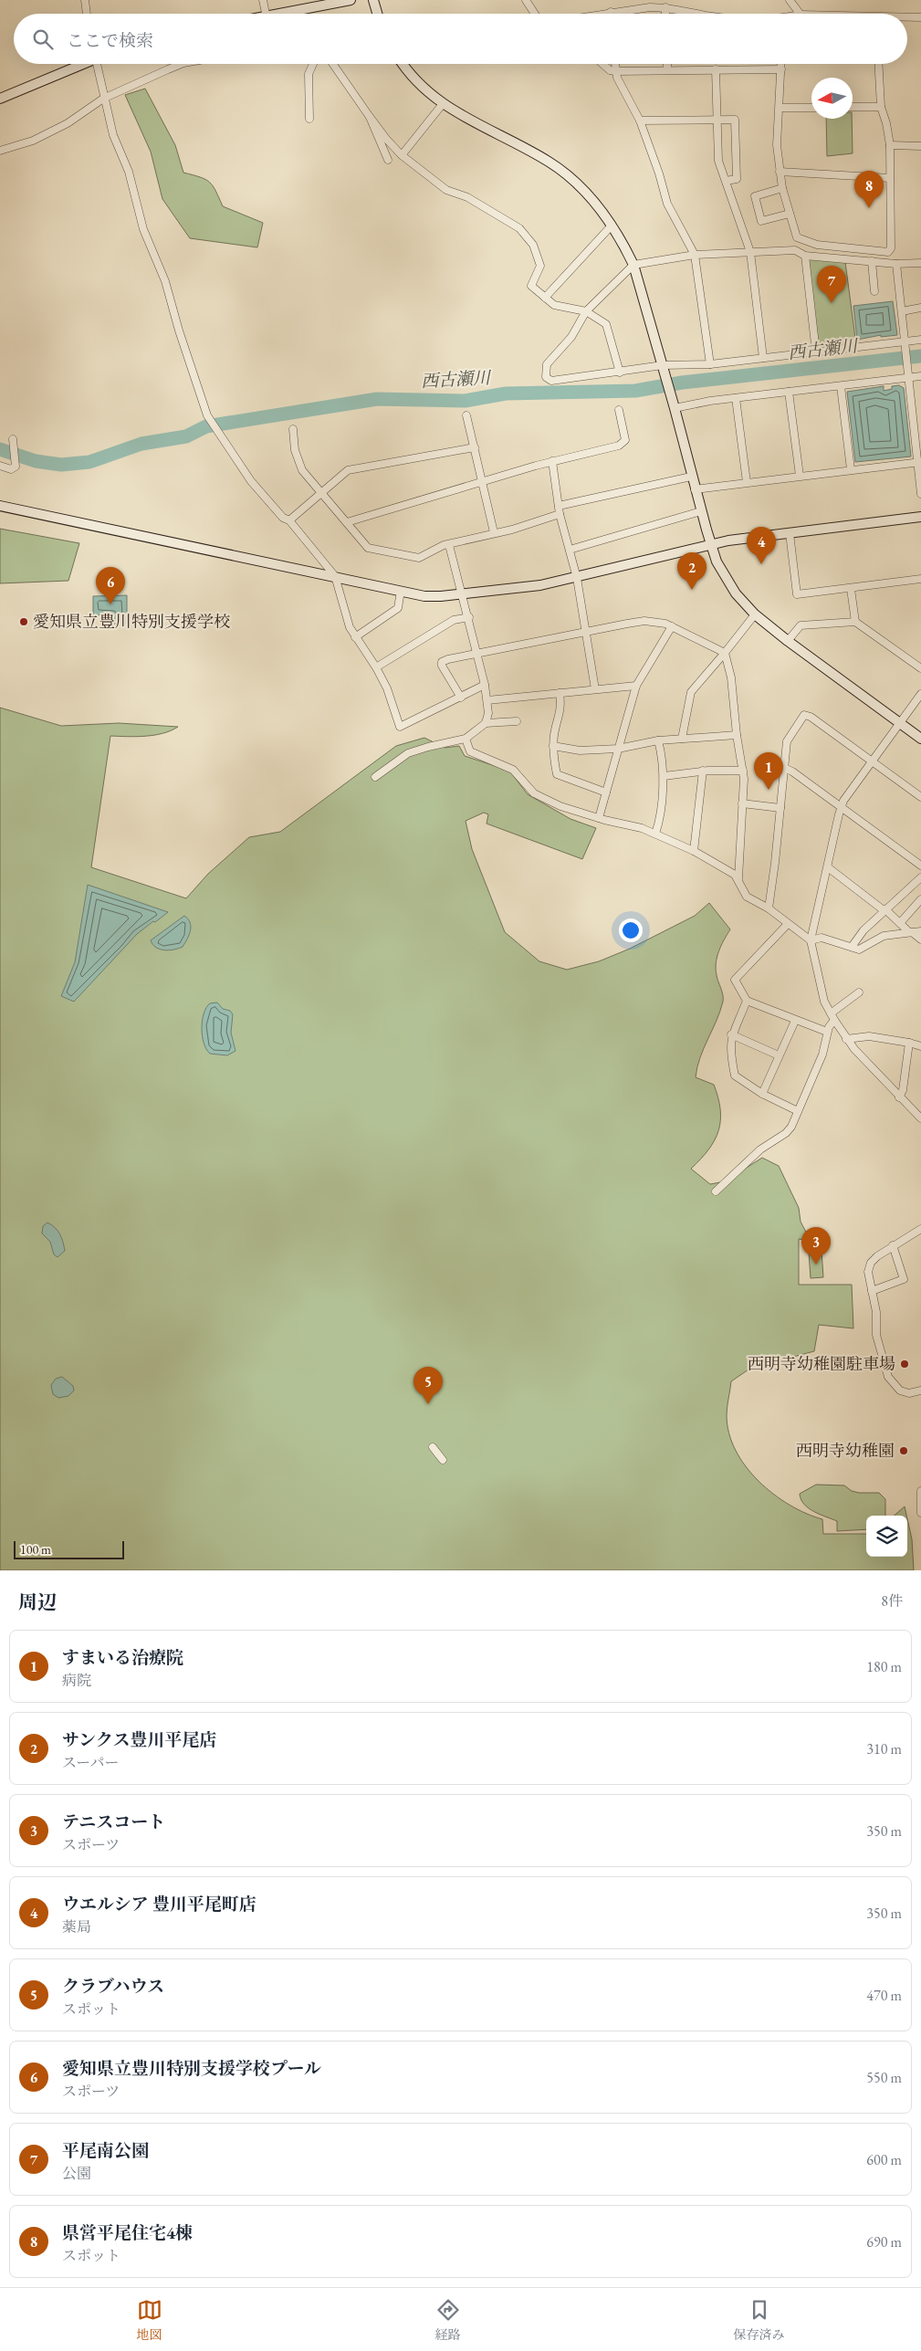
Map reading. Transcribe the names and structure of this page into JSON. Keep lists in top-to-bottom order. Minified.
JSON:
{"water":["西古瀬川"],"places":["愛知県立豊川特別支援学校","西明寺幼稚園駐車場","西明寺幼稚園"],"scale_bar":"100 m","north":"left","page":{"search":"ここで検索","pins":["8","7","4","2","6","1","3","5"],"scale":"100 m","heading":["周辺","8件"],"list":[{"mark":"1","name":"すまいる治療院","note":"病院","value":"180 m"},{"mark":"2","name":"サンクス豊川平尾店","note":"スーパー","value":"310 m"},{"mark":"3","name":"テニスコート","note":"スポーツ","value":"350 m"},{"mark":"4","name":"ウエルシア 豊川平尾町店","note":"薬局","value":"350 m"},{"mark":"5","name":"クラブハウス","note":"スポット","value":"470 m"},{"mark":"6","name":"愛知県立豊川特別支援学校プール","note":"スポーツ","value":"550 m"},{"mark":"7","name":"平尾南公園","note":"公園","value":"600 m"},{"mark":"8","name":"県営平尾住宅4棟","note":"スポット","value":"690 m"}],"nav":["地図","経路","保存済み"]}}
